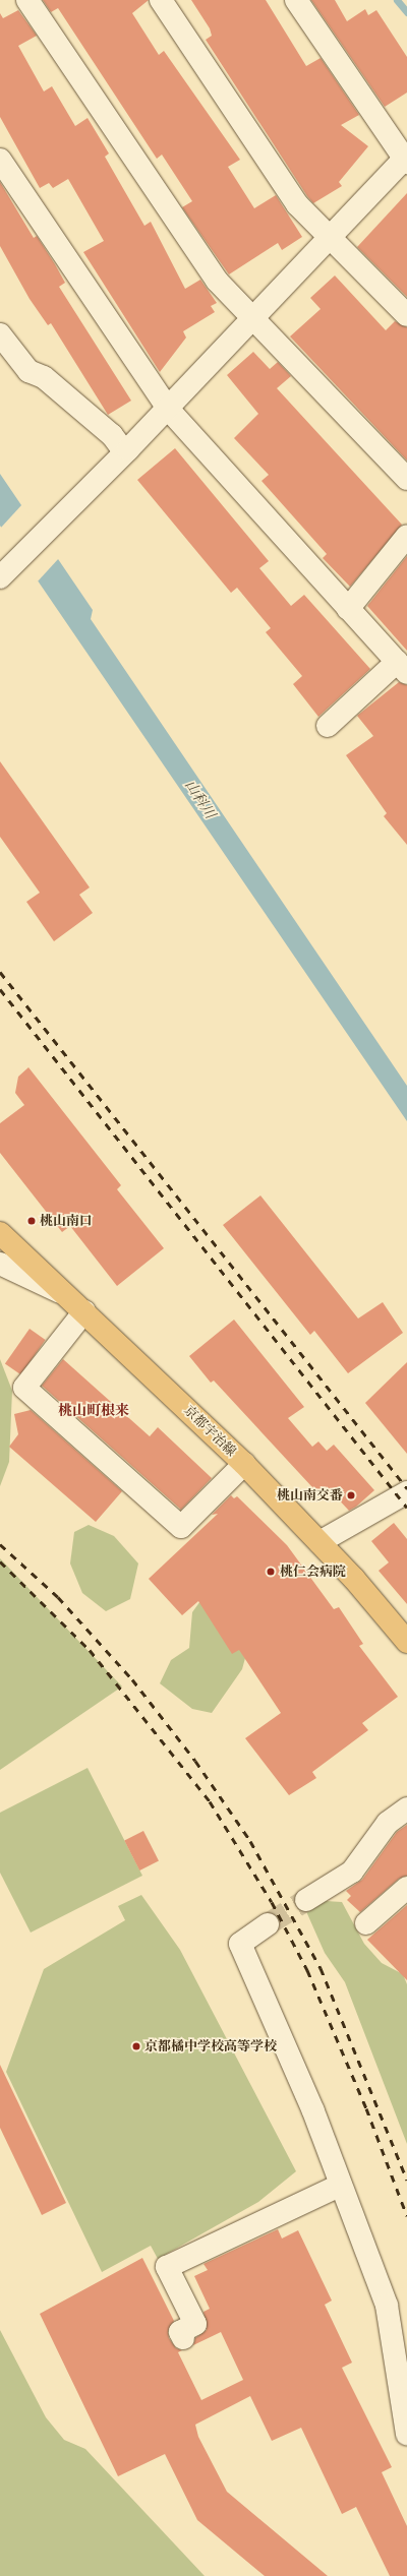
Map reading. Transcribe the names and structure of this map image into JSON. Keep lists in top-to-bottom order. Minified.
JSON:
{"streets":{"main road":["京都宇治線"]},"districts":["桃山町根来"],"water":["山科川"],"places":["桃山南口","桃山南交番","桃仁会病院","京都橘中学校高等学校"]}
